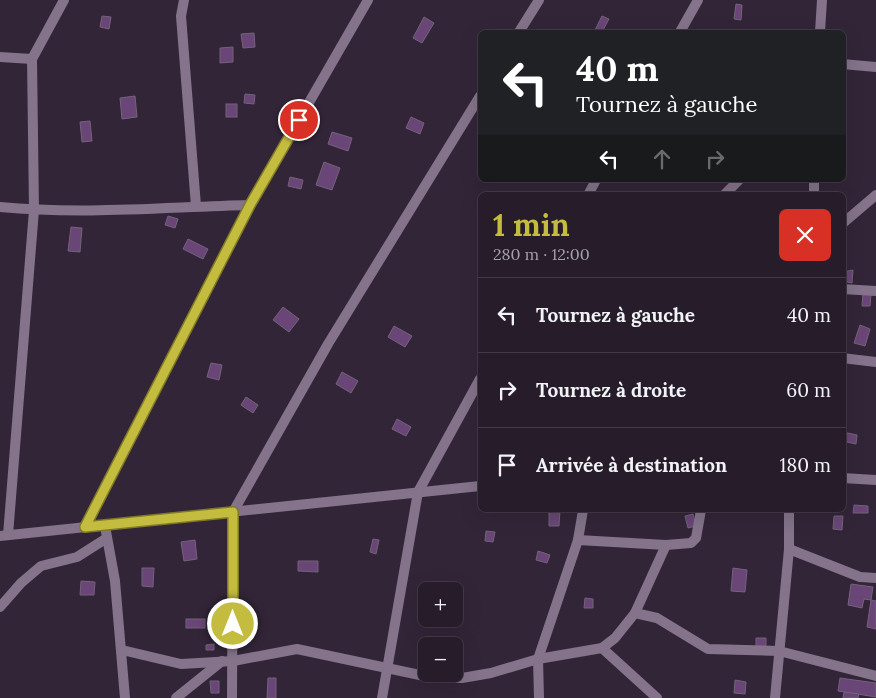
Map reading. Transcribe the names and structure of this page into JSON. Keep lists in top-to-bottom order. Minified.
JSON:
{"page":{"turn":["40 m","Tournez à gauche"],"heading":["1 min","280 m · 12:00"],"list":[{"name":"Tournez à gauche","value":"40 m"},{"name":"Tournez à droite","value":"60 m"},{"name":"Arrivée à destination","value":"180 m"}],"map_buttons":["+","−"]}}
